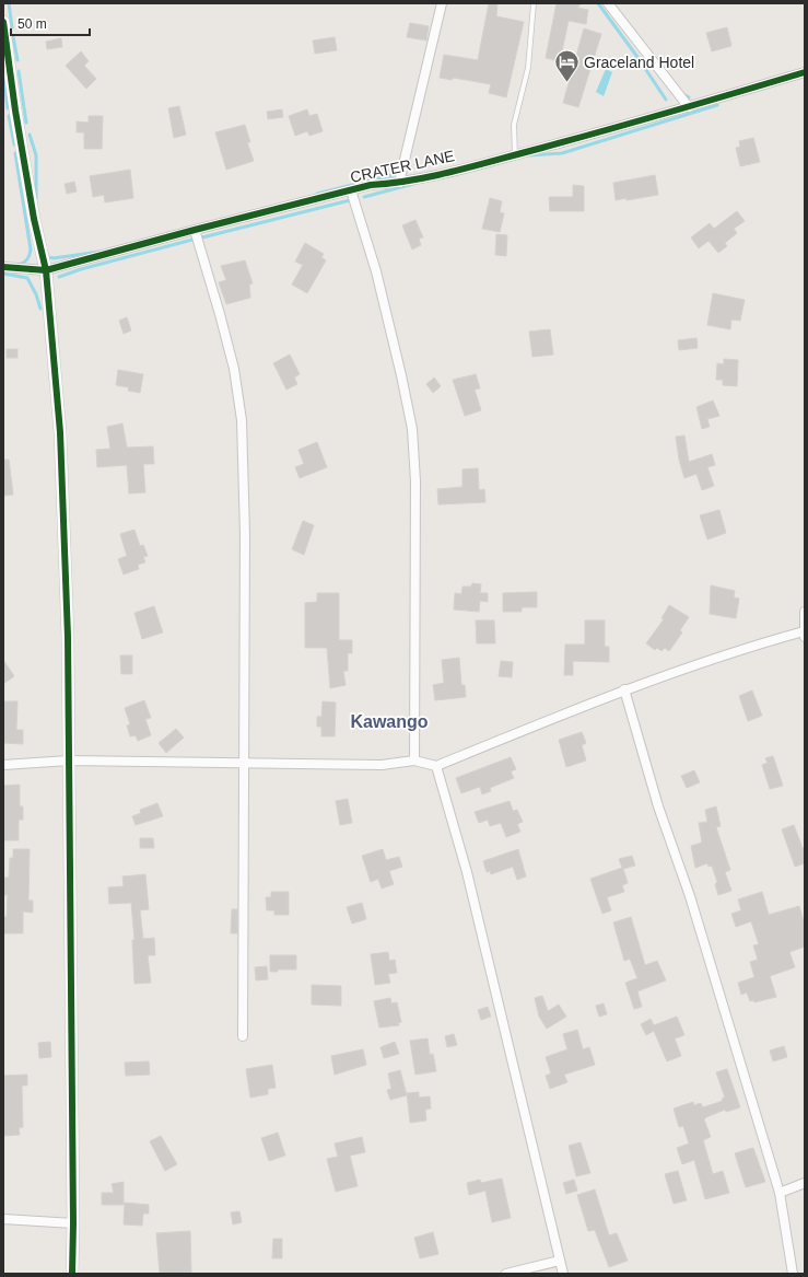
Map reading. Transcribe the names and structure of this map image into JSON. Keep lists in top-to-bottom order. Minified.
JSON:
{"streets":{"street":["CRATER LANE"]},"districts":["Kawango"],"places":{"hotel":["Graceland Hotel"]},"scale_bar":"50 m"}
